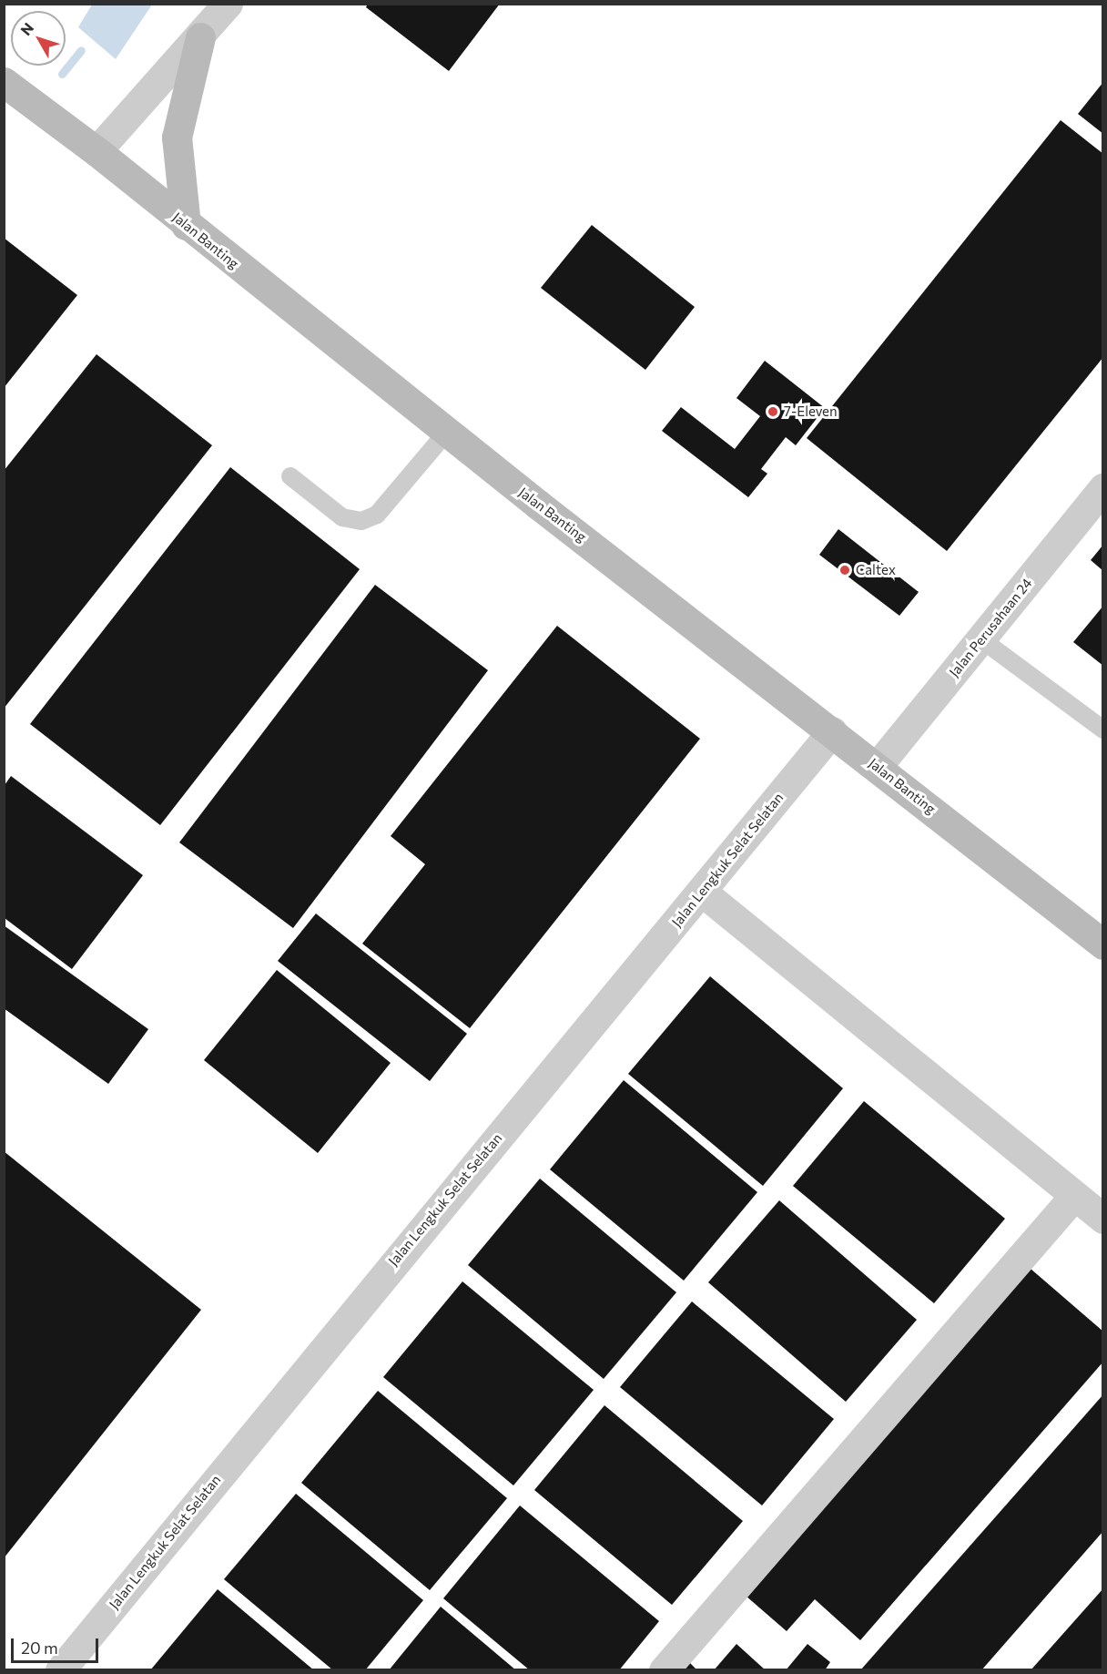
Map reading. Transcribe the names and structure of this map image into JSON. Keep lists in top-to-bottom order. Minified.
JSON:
{"streets":{"main road":["Jalan Banting"],"street":["Jalan Perusahaan 24","Jalan Lengkuk Selat Selatan"]},"crossings":[["Jalan Banting","Jalan Perusahaan 24"],["Jalan Banting","Jalan Lengkuk Selat Selatan"]],"places":["7-Eleven","Caltex"],"scale_bar":"20 m","north":"top left"}
